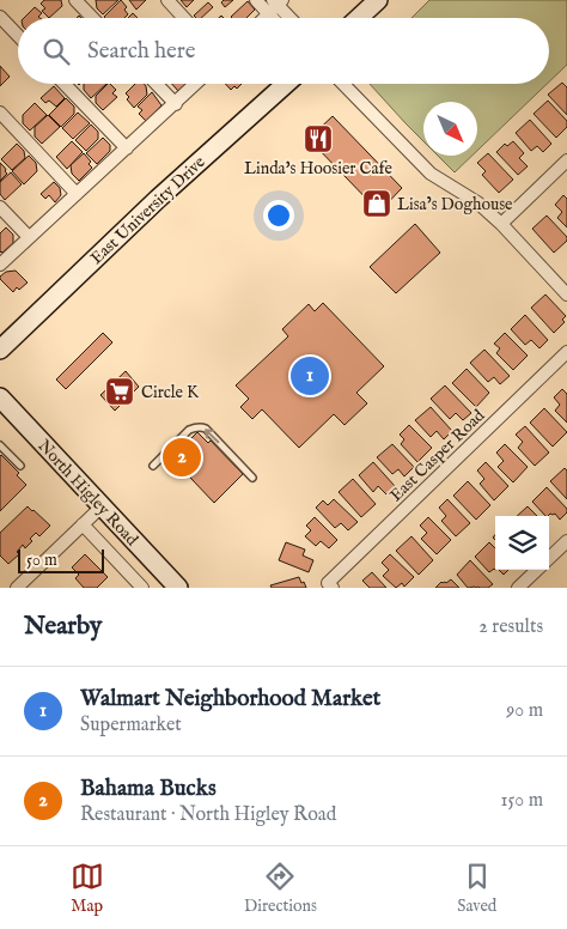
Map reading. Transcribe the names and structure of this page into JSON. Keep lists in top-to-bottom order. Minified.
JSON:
{"streets":{"main road":["East University Drive","North Higley Road"],"street":["East Casper Road"]},"places":{"restaurant":["Linda's Hoosier Cafe"],"shop":["Lisa’s Doghouse"],"supermarket":["Circle K"]},"scale_bar":"50 m","north":"bottom right","page":{"search":"Search here","pins":["1","2"],"scale":"50 m","heading":["Nearby","2 results"],"list":[{"mark":"1","name":"Walmart Neighborhood Market","note":"Supermarket","value":"90 m"},{"mark":"2","name":"Bahama Bucks","note":"Restaurant · North Higley Road","value":"150 m"}],"nav":["Map","Directions","Saved"]}}
